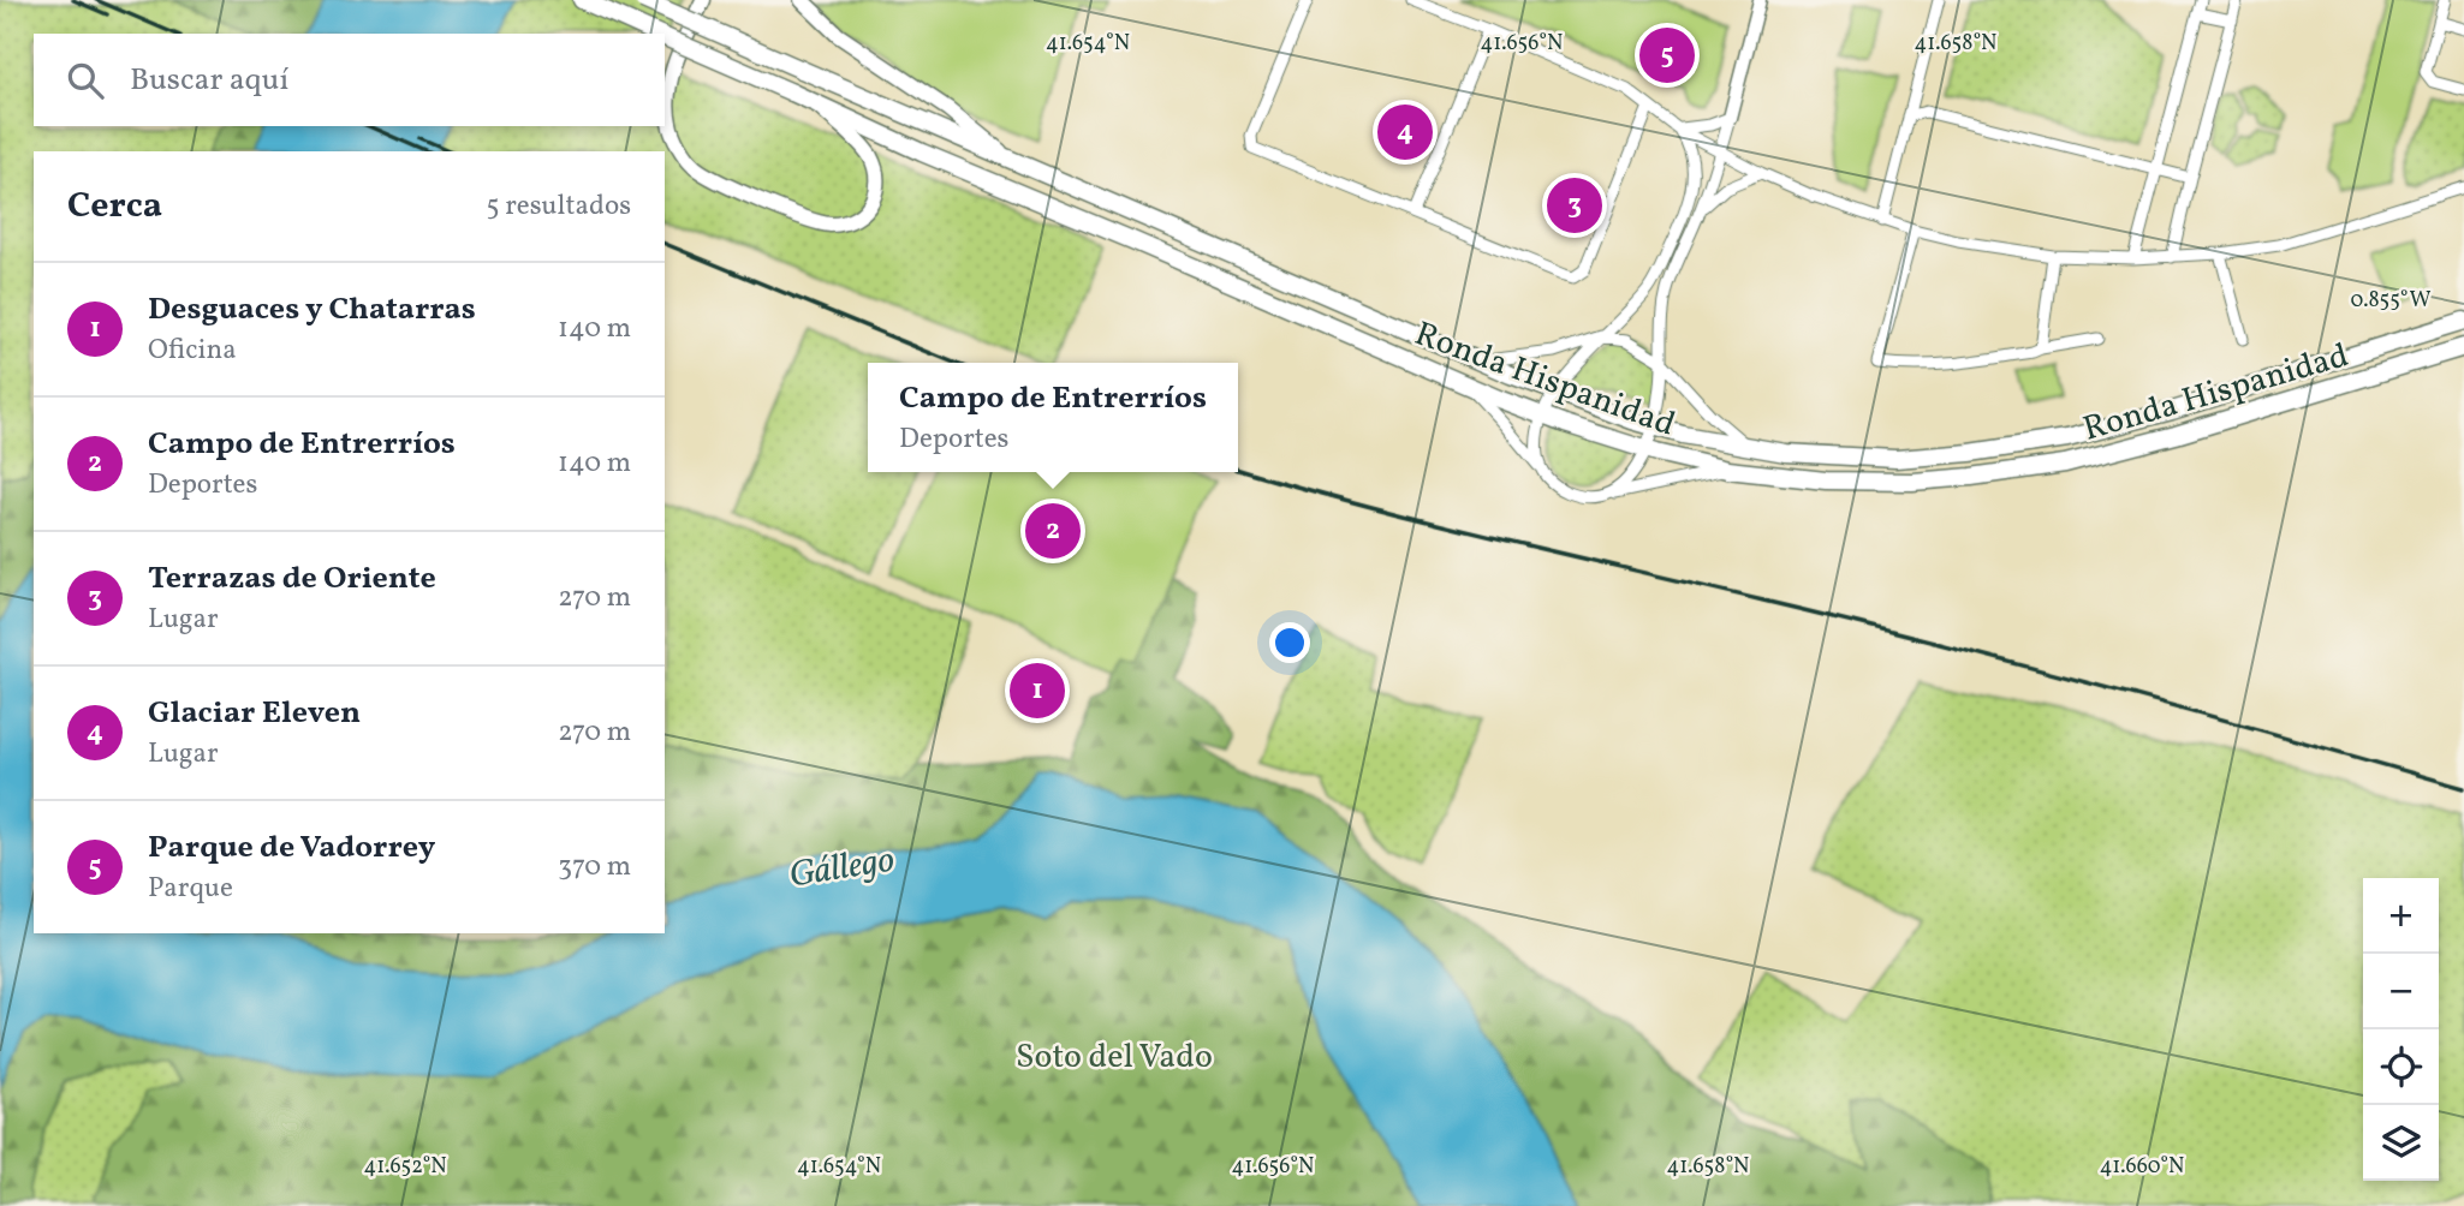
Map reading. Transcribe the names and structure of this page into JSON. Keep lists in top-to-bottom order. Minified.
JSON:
{"streets":{"highway":["Ronda Hispanidad"]},"water":["Gállego"],"parks":["Soto del Vado"],"page":{"pins":["5","4","3","2","1"],"search":"Buscar aquí","heading":["Cerca","5 resultados"],"list":[{"mark":"1","name":"Desguaces y Chatarras","note":"Oficina","value":"140 m"},{"mark":"2","name":"Campo de Entrerríos","note":"Deportes","value":"140 m"},{"mark":"3","name":"Terrazas de Oriente","note":"Lugar","value":"270 m"},{"mark":"4","name":"Glaciar Eleven","note":"Lugar","value":"270 m"},{"mark":"5","name":"Parque de Vadorrey","note":"Parque","value":"370 m"}],"popup":["Campo de Entrerríos","Deportes"],"map_buttons":["+","−"]},"coordinates":["41.654°N","41.656°N","41.658°N","0.855°W","41.652°N","41.660°N"]}
